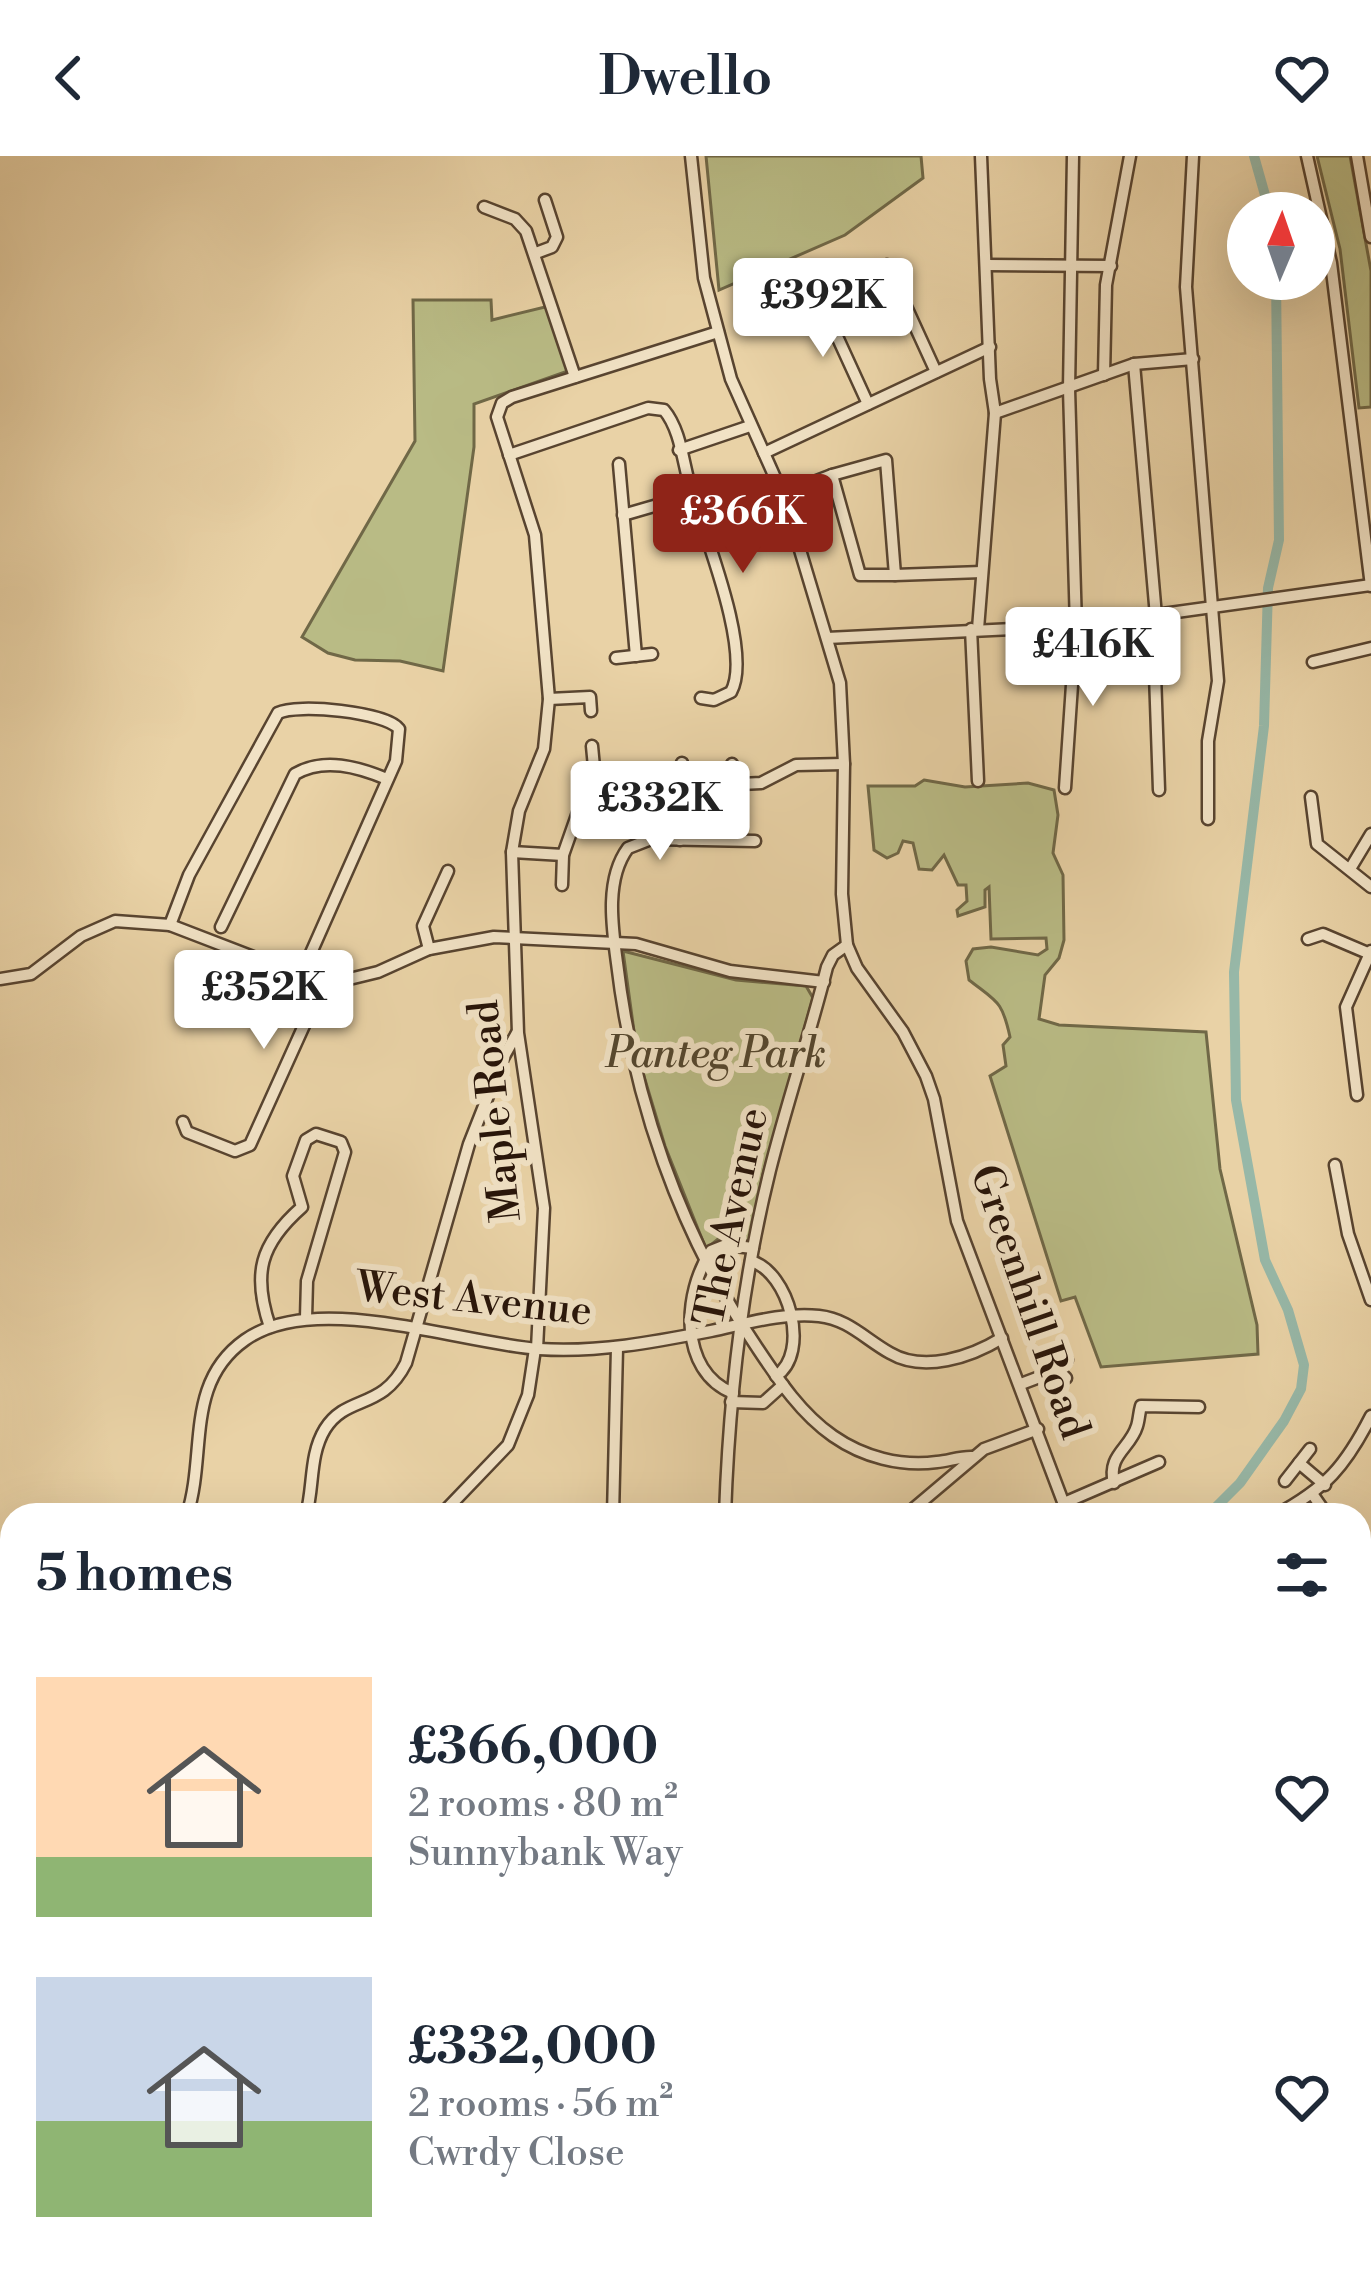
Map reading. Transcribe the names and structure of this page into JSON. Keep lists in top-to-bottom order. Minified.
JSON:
{"streets":{"street":["Maple Road","The Avenue","West Avenue","Greenhill Road"]},"crossings":[["Maple Road","West Avenue"],["The Avenue","West Avenue"],["The Avenue","Greenhill Road"],["West Avenue","Greenhill Road"]],"parks":["Panteg Park"],"north":"top","page":{"header":"Dwello","price":["£392K","£366K","£416K","£332K","£352K"],"heading":"5 homes","list":[{"name":"£366,000","note":"2 rooms · 80 m² · Sunnybank Way"},{"name":"£332,000","note":"2 rooms · 56 m² · Cwrdy Close"}]}}
